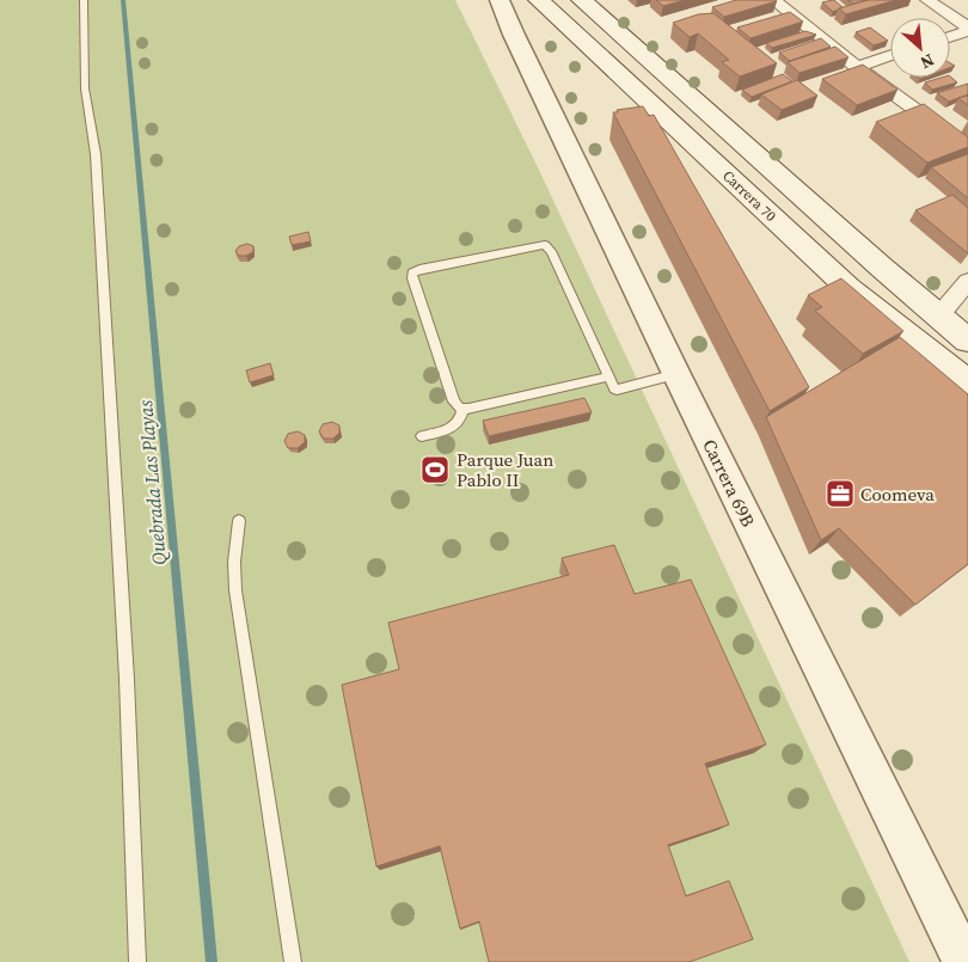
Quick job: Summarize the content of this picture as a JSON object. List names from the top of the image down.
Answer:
{
  "streets": {
    "main road": ["Carrera 70"],
    "street": ["Carrera 69B"]
  },
  "water": ["Quebrada Las Playas"],
  "places": {
    "sports": ["Parque Juan Pablo II"],
    "office": ["Coomeva"]
  },
  "north": "bottom right"
}
